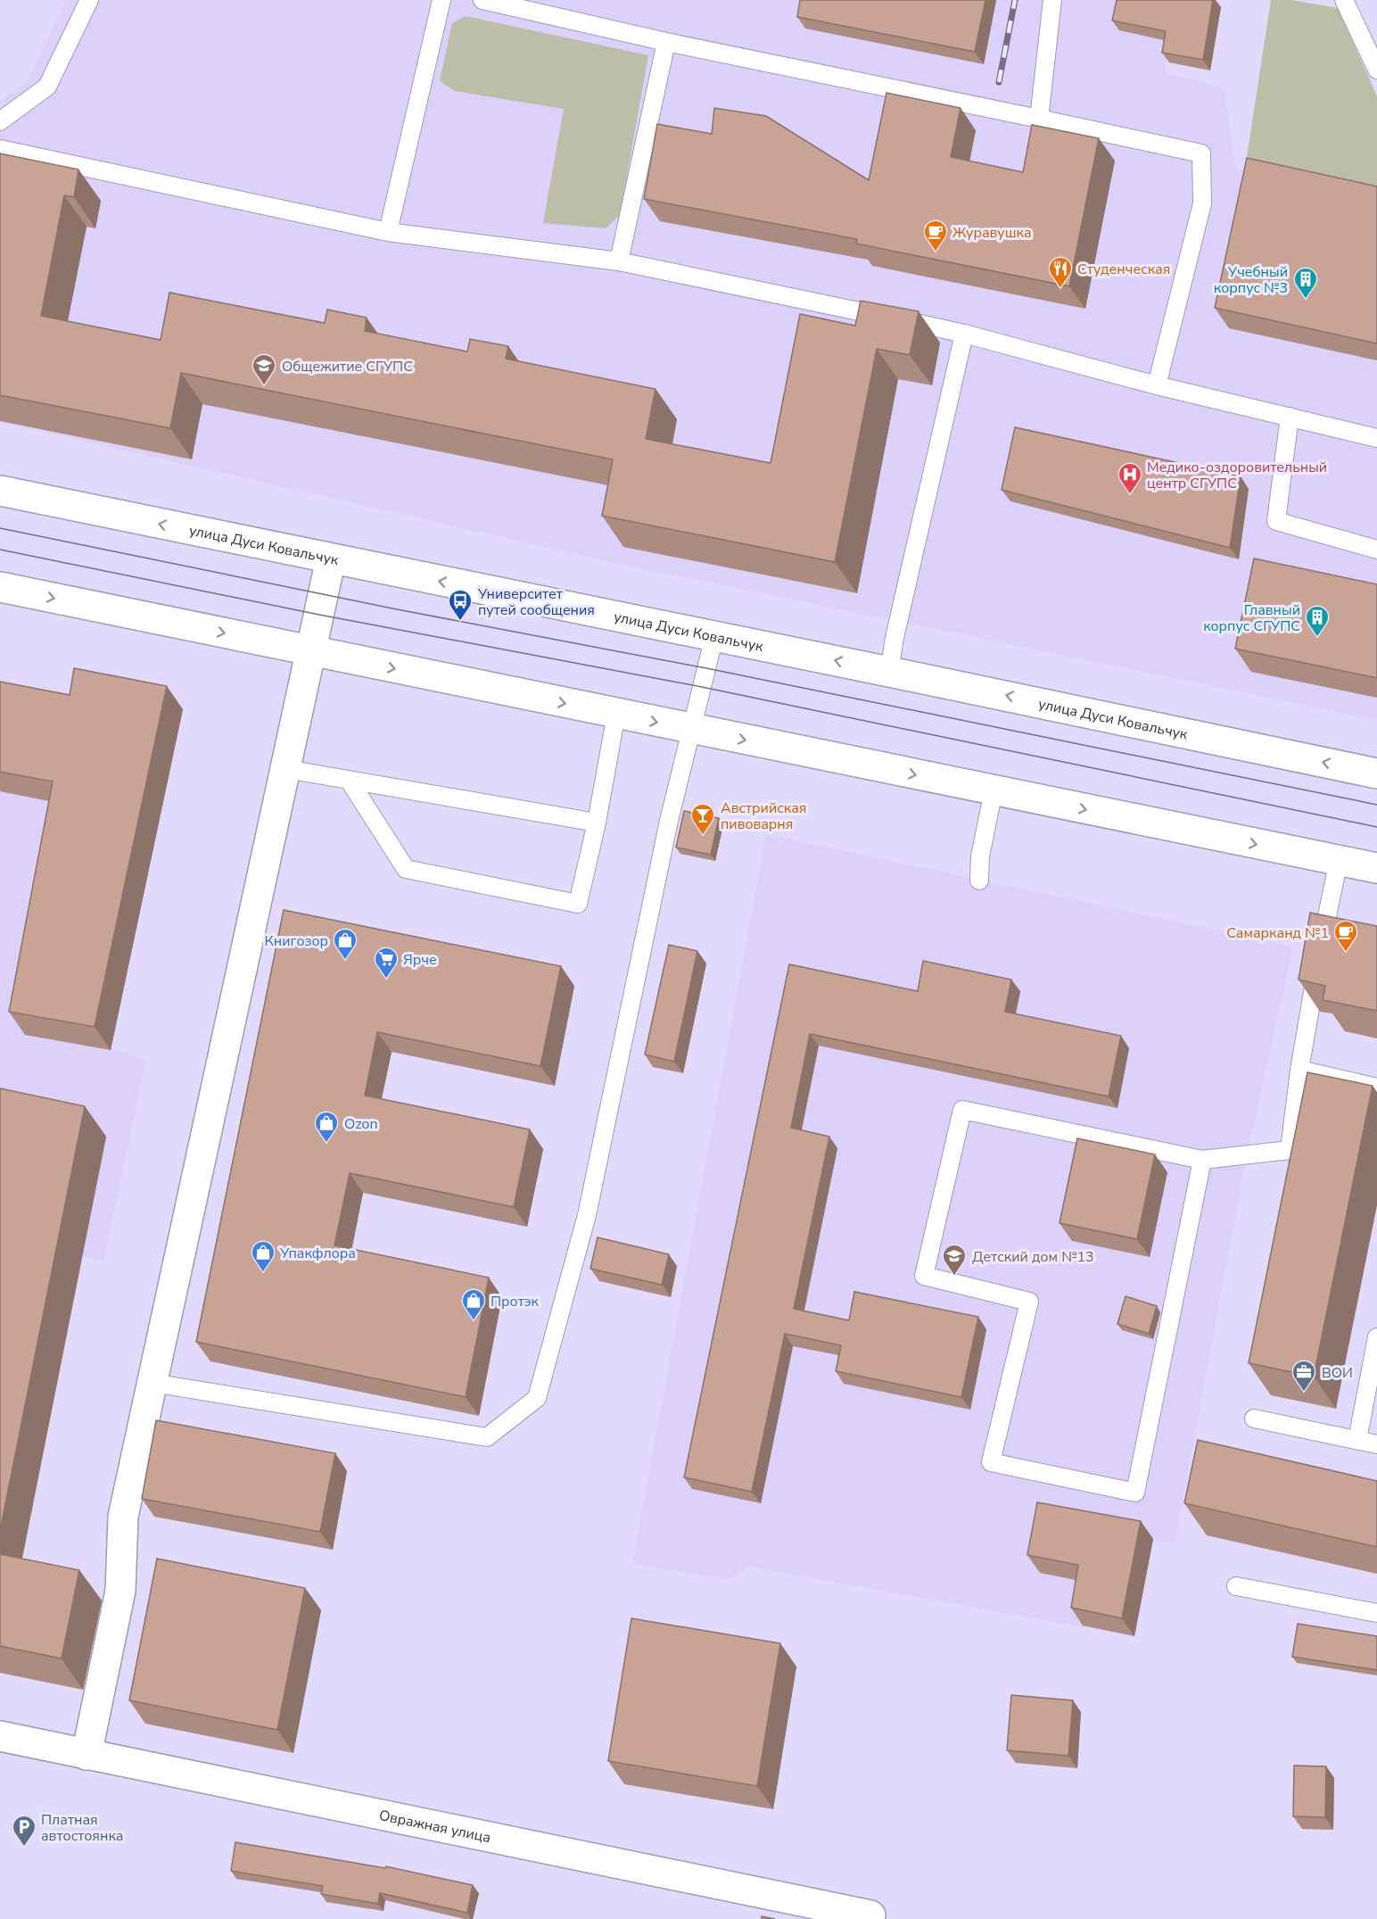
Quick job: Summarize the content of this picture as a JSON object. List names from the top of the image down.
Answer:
{
  "streets": {
    "main road": ["улица Дуси Ковальчук", "Овражная улица"]
  },
  "places": {
    "cafe": ["Журавушка", "Самарканд №1"],
    "restaurant": ["Студенческая"],
    "building": ["Учебный корпус №3", "Главный корпус СГУПС"],
    "school or university": ["Общежитие СГУПС", "Детский дом №13"],
    "hospital": ["Медико-оздоровительный центр СГУПС"],
    "bus stop": ["Университет путей сообщения"],
    "bar": ["Австрийская пивоварня"],
    "shop": [
      "Книгозор",
      "Ozon",
      "Упакфлора",
      "Протэк"
    ],
    "supermarket": ["Ярче"],
    "office": ["ВОИ"],
    "parking": ["Платная автостоянка"]
  }
}
